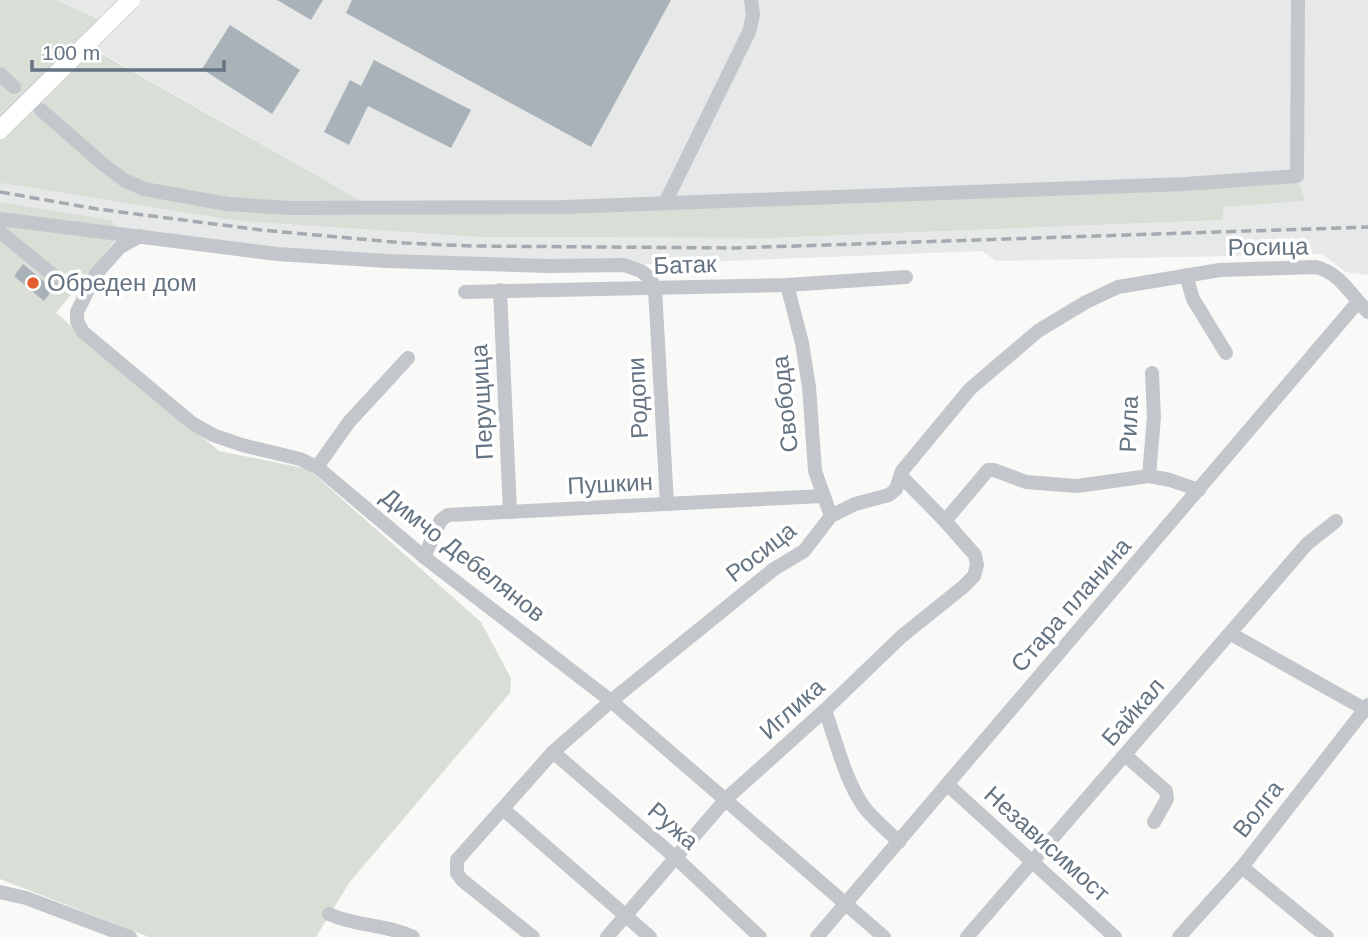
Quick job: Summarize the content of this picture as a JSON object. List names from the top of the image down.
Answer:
{
  "streets": {
    "street": [
      "Росица",
      "Батак",
      "Родопи",
      "Перущица",
      "Свобода",
      "Рила",
      "Пушкин",
      "Димчо Дебелянов",
      "Стара планина",
      "Иглика",
      "Байкал",
      "Волга",
      "Ружа",
      "Независимост"
    ]
  },
  "crossings": [
    ["Росица", "Свобода"],
    ["Росица", "Димчо Дебелянов"],
    ["Росица", "Стара планина"],
    ["Росица", "Ружа"],
    ["Батак", "Родопи"],
    ["Батак", "Перущица"],
    ["Батак", "Свобода"],
    ["Родопи", "Пушкин"],
    ["Перущица", "Пушкин"],
    ["Свобода", "Пушкин"],
    ["Пушкин", "Димчо Дебелянов"],
    ["Димчо Дебелянов", "Стара планина"],
    ["Димчо Дебелянов", "Иглика"],
    ["Стара планина", "Независимост"],
    ["Иглика", "Ружа"],
    ["Байкал", "Независимост"]
  ],
  "places": ["Обреден дом"],
  "scale_bar": "100 m"
}
